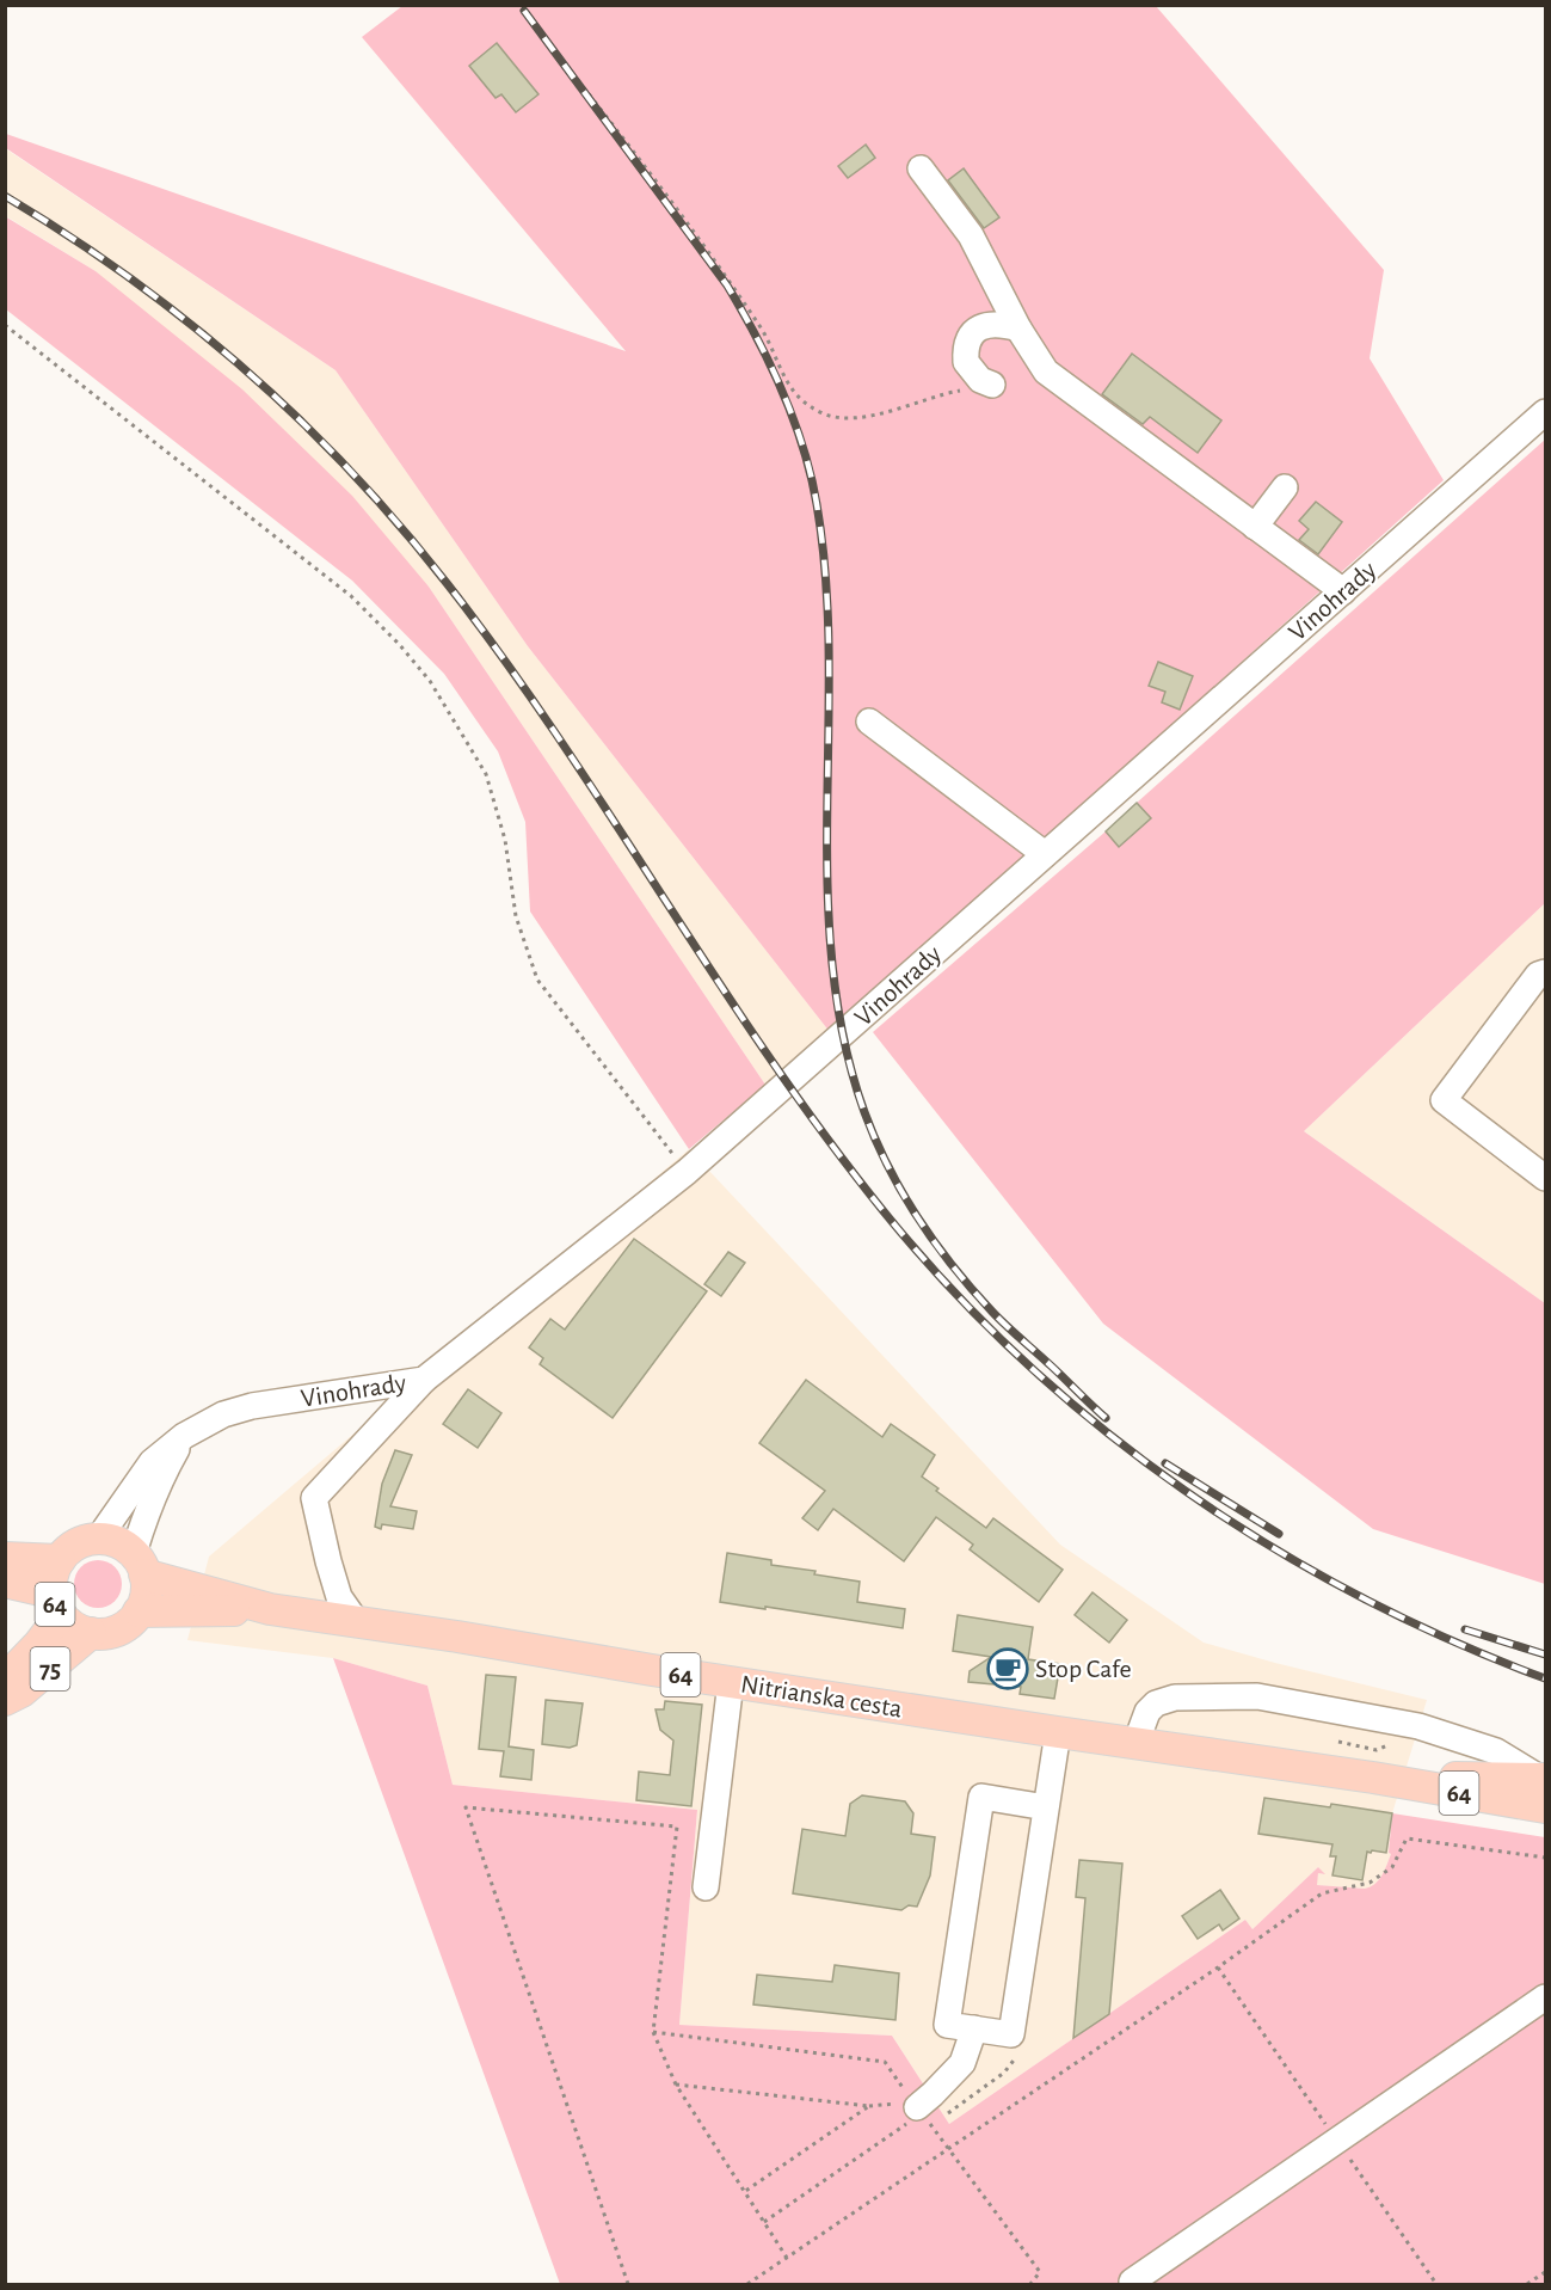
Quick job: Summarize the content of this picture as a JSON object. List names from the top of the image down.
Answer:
{
  "streets": {
    "main road": ["64", "75", "Nitrianska cesta"],
    "street": ["Vinohrady"]
  },
  "crossings": [
    ["Vinohrady", "64"],
    ["Vinohrady", "75"],
    ["Vinohrady", "Nitrianska cesta"],
    ["64", "75"],
    ["64", "Nitrianska cesta"],
    ["75", "Nitrianska cesta"]
  ],
  "places": {
    "cafe": ["Stop Cafe"]
  }
}
